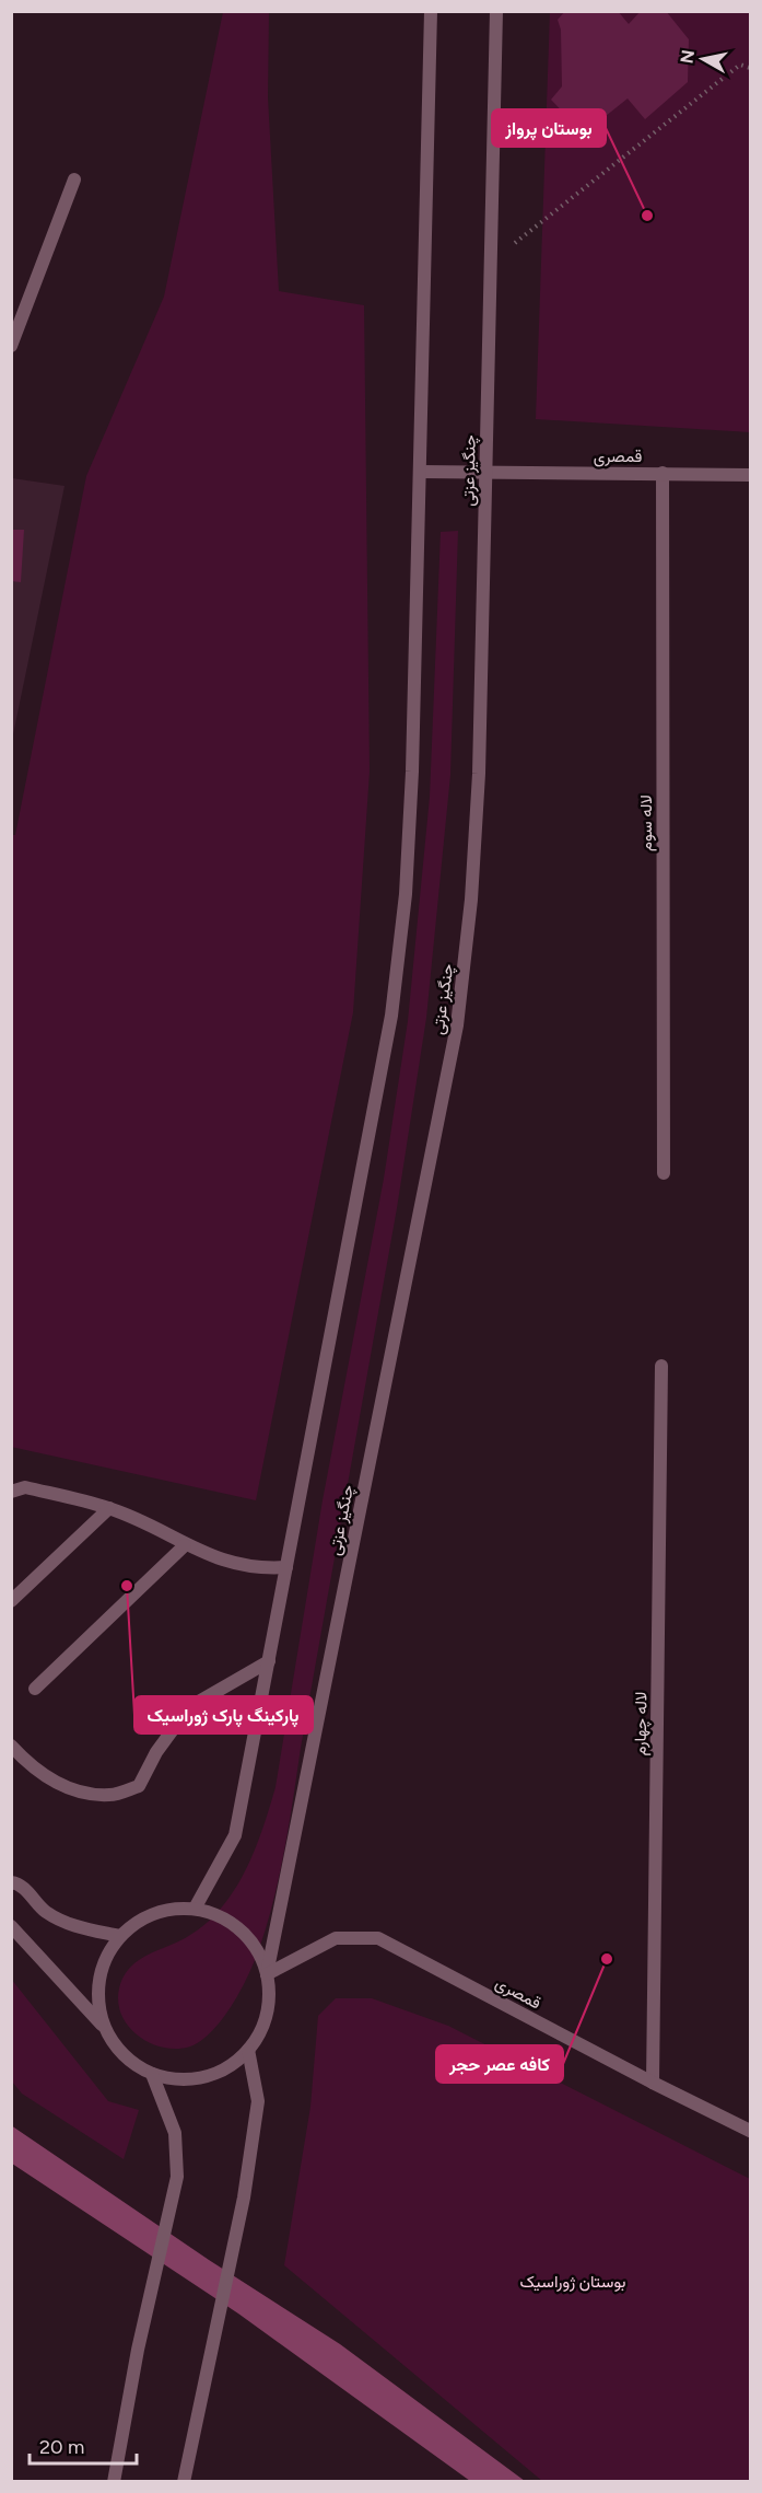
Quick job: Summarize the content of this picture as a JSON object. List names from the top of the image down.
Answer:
{
  "streets": {
    "street": [
      "قمصری",
      "چنگیز عزتی",
      "لاله سوم",
      "لاله چهارم"
    ]
  },
  "crossings": [
    ["قمصری", "چنگیز عزتی"],
    ["قمصری", "لاله سوم"],
    ["قمصری", "لاله چهارم"]
  ],
  "parks": ["بوستان ژوراسیک"],
  "places": ["بوستان پرواز", "پارکینگ پارک ژوراسیک", "کافه عصر حجر"],
  "scale_bar": "20 m",
  "north": "left"
}
